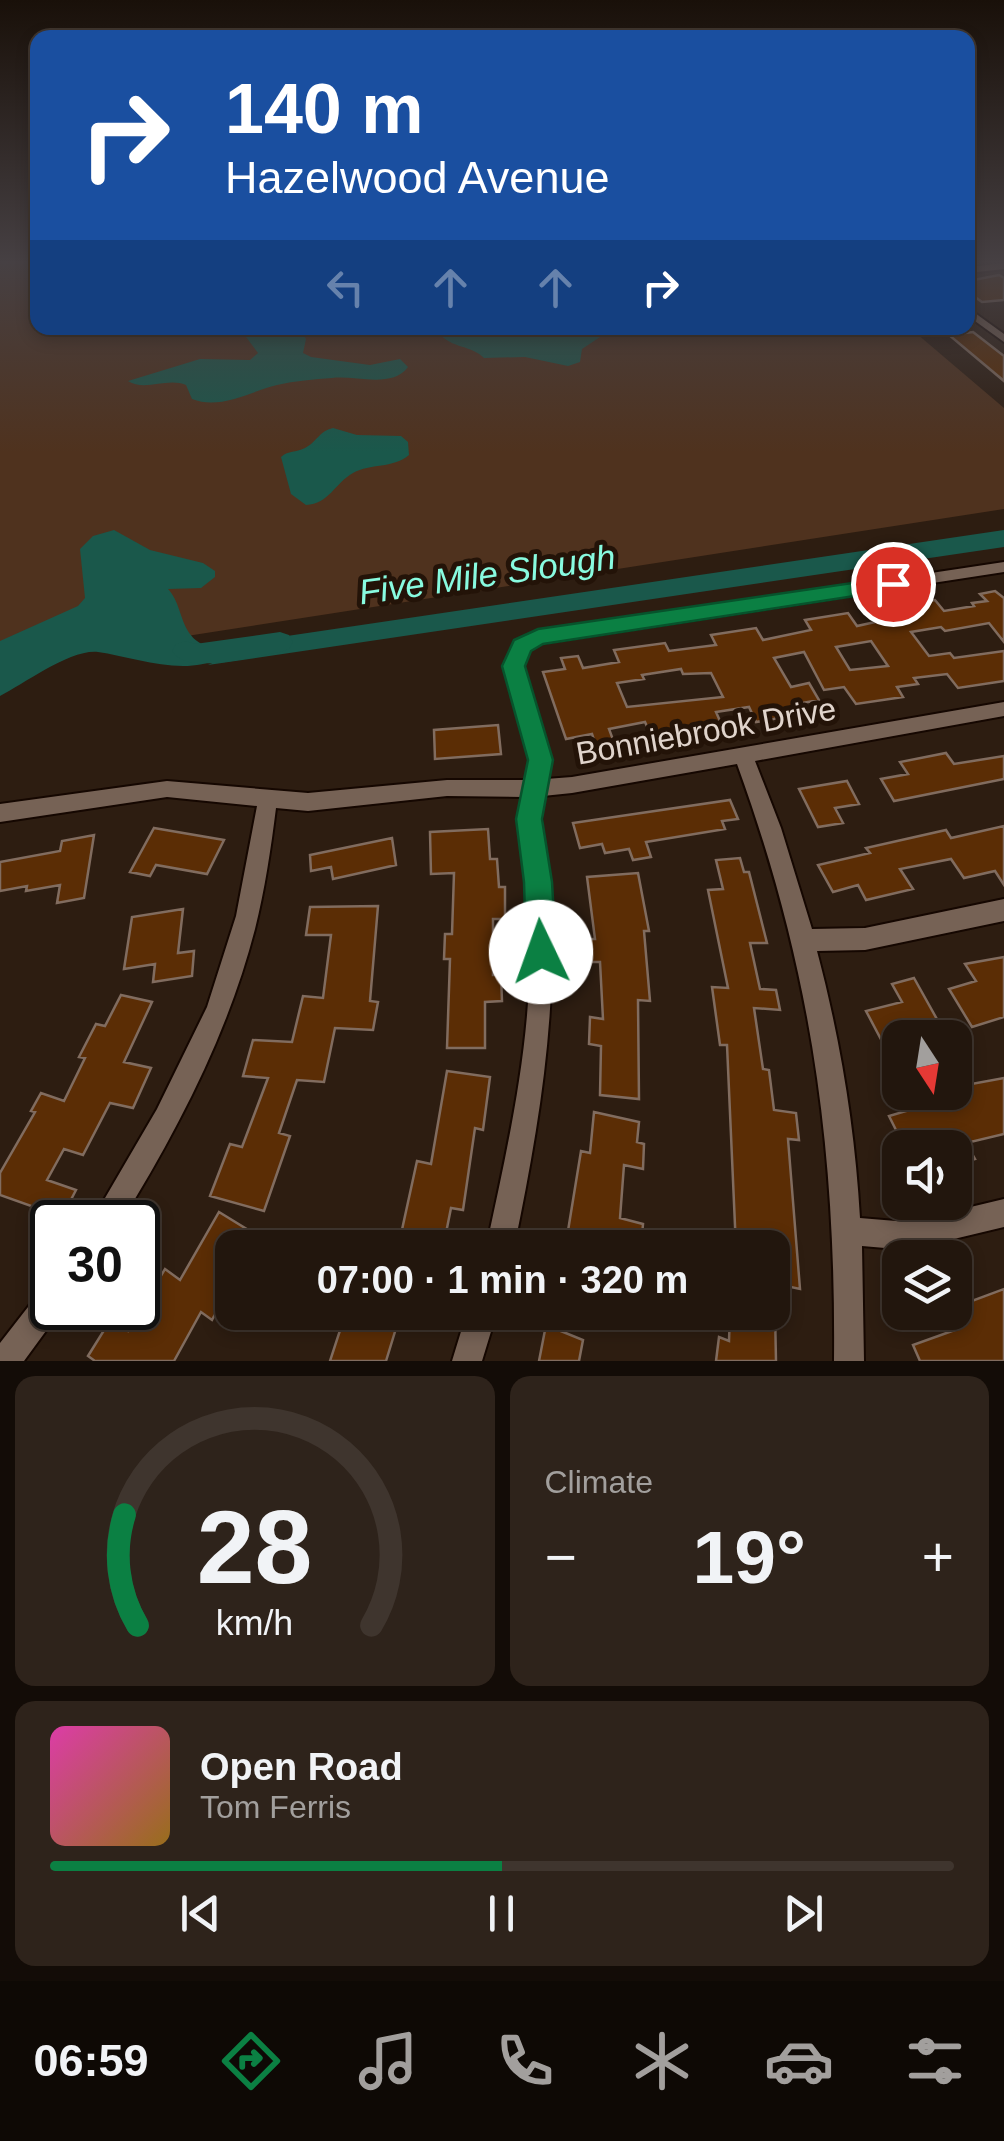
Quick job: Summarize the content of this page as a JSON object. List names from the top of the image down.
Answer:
{
  "streets": {
    "street": ["Bonniebrook Drive"]
  },
  "water": ["Five Mile Slough"],
  "north": "bottom",
  "page": {
    "turn": ["140 m", "Hazelwood Avenue"],
    "limit": "30",
    "trip": "07:00 · 1 min · 320 m",
    "tile": "Climate",
    "heat": ["−", "19°", "+"],
    "song": ["Open Road", "Tom Ferris"],
    "tabs": "06:59",
    "gauge": ["28", "km/h"]
  }
}
